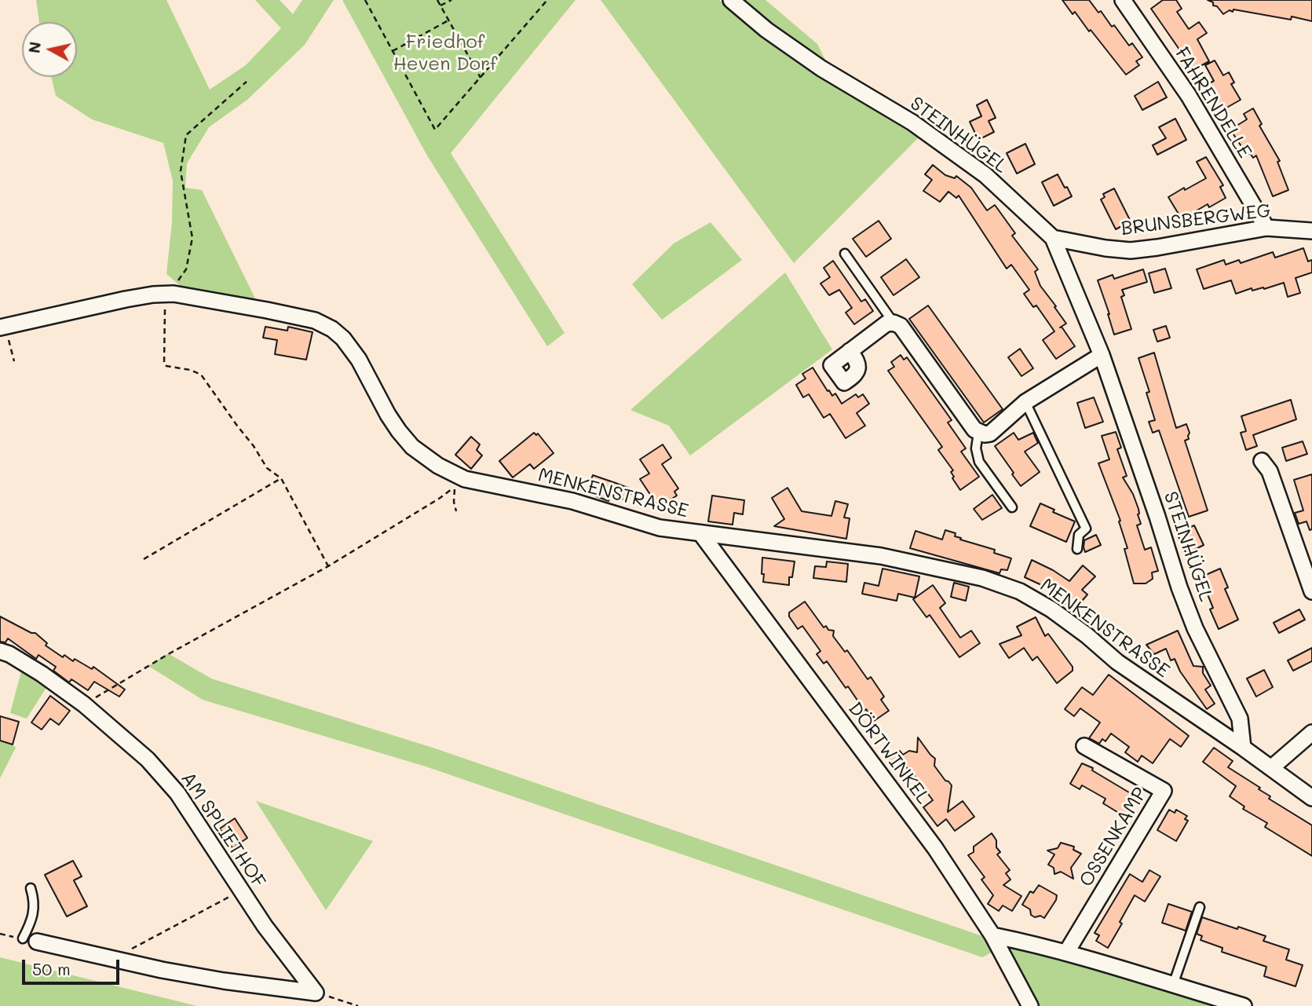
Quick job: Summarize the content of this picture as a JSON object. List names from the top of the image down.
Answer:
{
  "streets": {
    "street": [
      "FAHRENDELLE",
      "STEINHÜGEL",
      "BRUNSBERGWEG",
      "MENKENSTRASSE",
      "DÖRTWINKEL",
      "AM SPLIETHOF",
      "OSSENKAMP"
    ]
  },
  "crossings": [
    ["FAHRENDELLE", "BRUNSBERGWEG"],
    ["STEINHÜGEL", "BRUNSBERGWEG"],
    ["STEINHÜGEL", "MENKENSTRASSE"],
    ["MENKENSTRASSE", "DÖRTWINKEL"]
  ],
  "parks": ["Friedhof Heven Dorf"],
  "scale_bar": "50 m",
  "north": "left"
}
